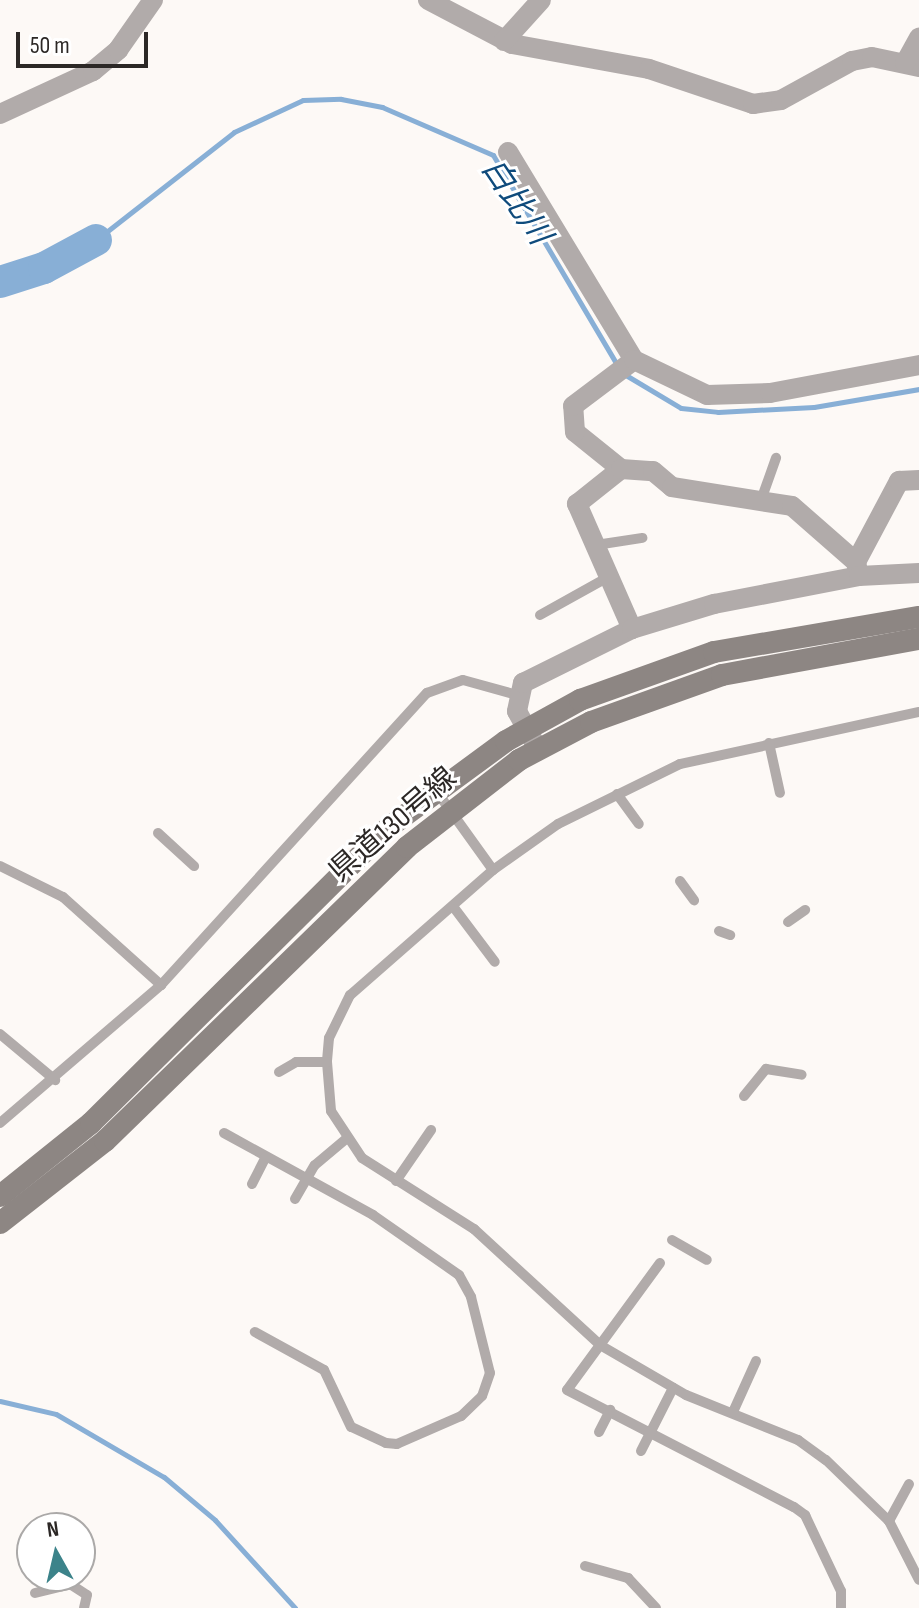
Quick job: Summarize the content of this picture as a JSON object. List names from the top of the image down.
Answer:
{
  "streets": {
    "main road": ["県道130号線"]
  },
  "water": ["白比川"],
  "scale_bar": "50 m",
  "north": "top"
}
